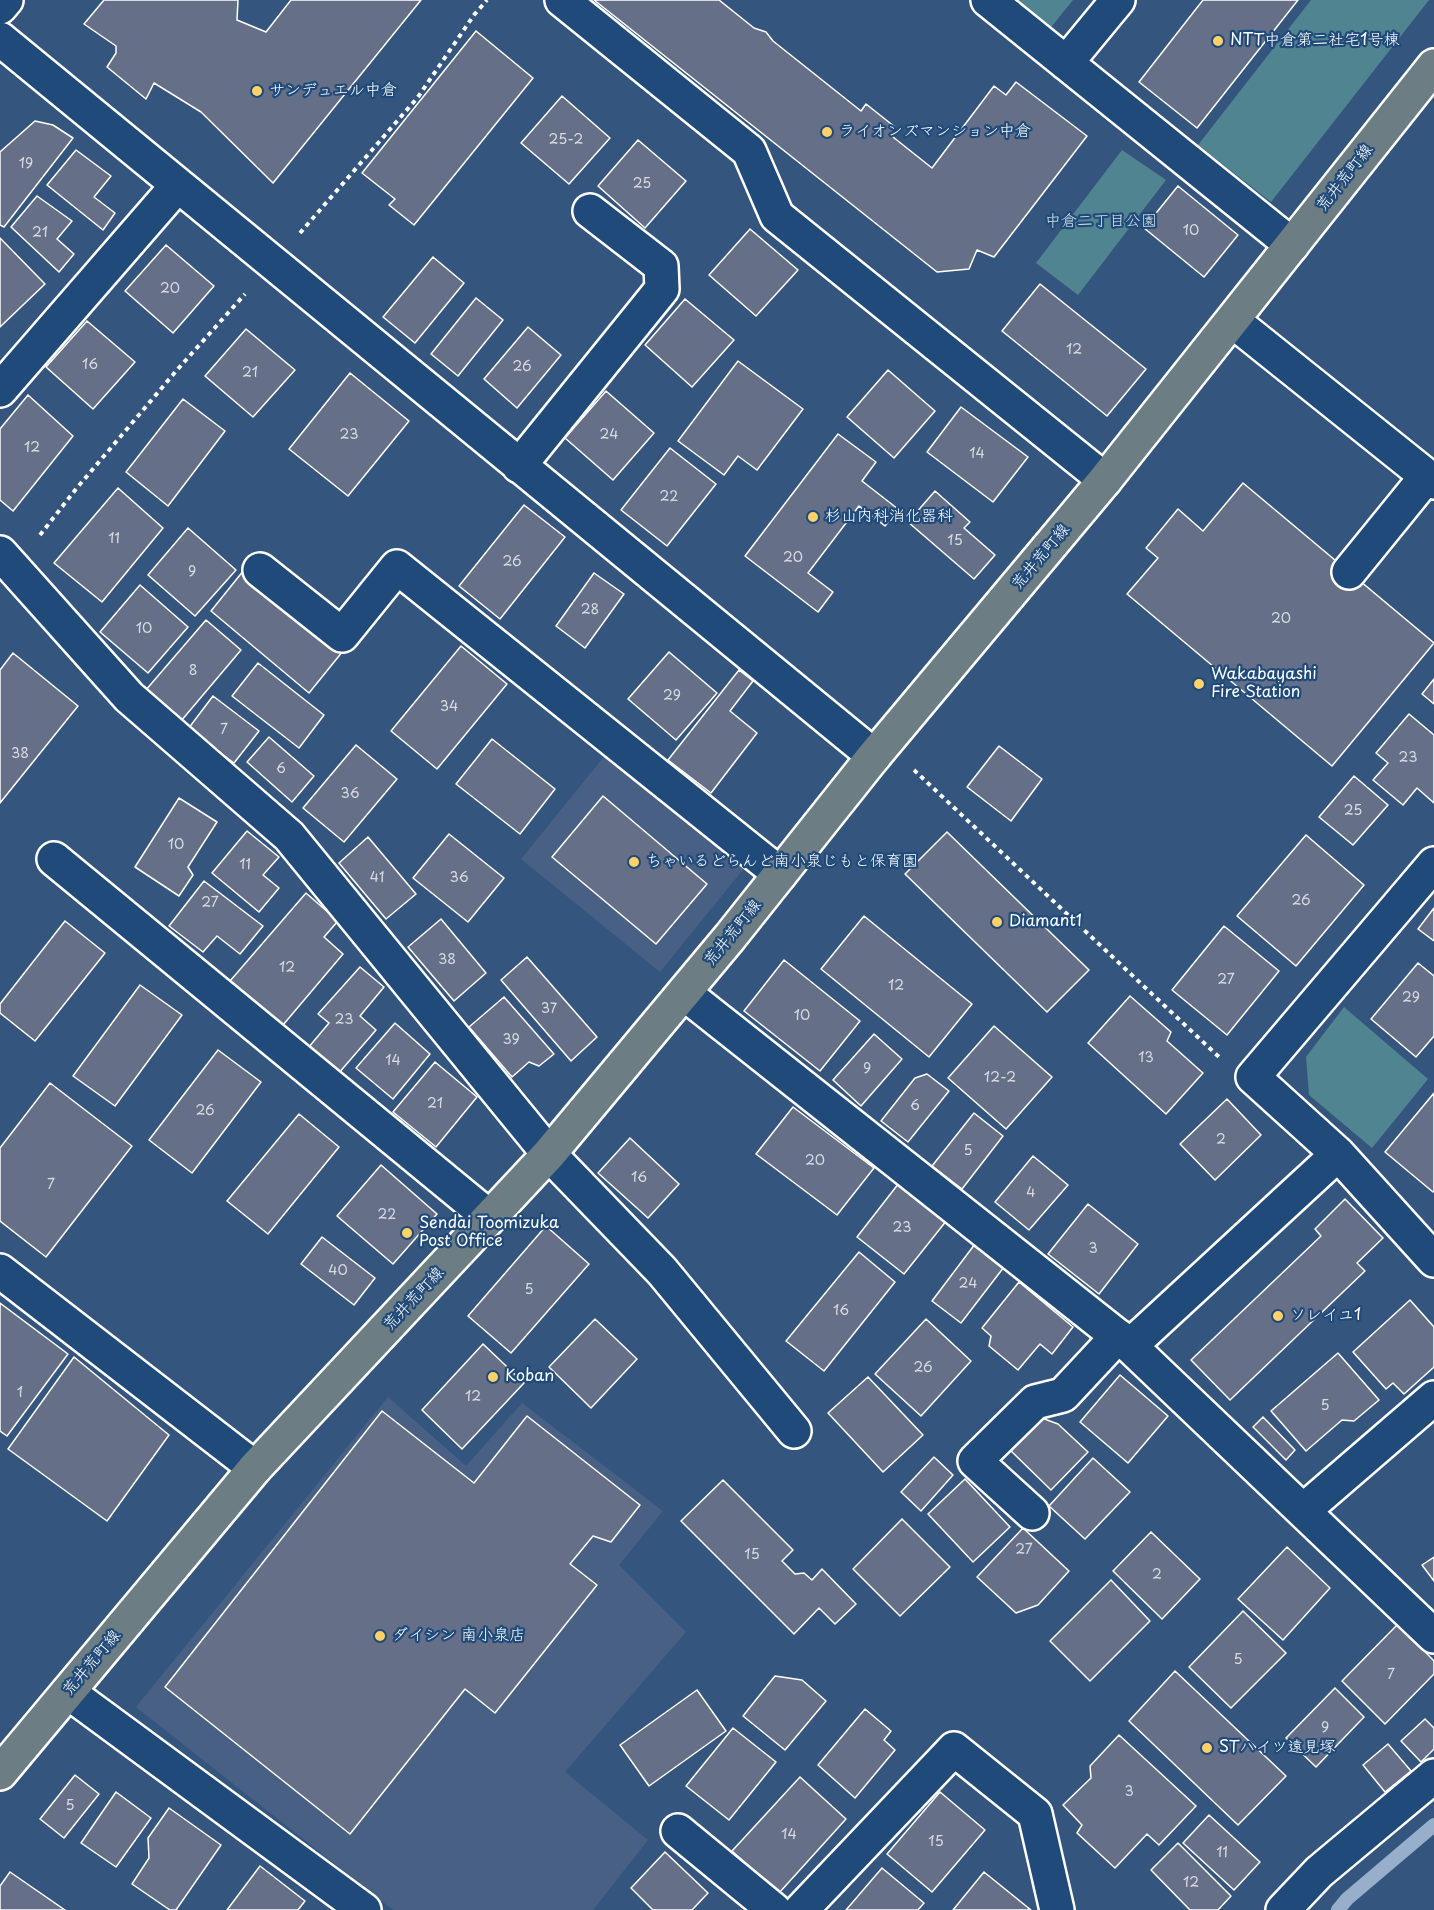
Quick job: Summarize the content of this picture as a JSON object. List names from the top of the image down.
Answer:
{
  "streets": {
    "main road": ["荒井荒町線"]
  },
  "parks": ["中倉二丁目公園"],
  "places": [
    "NTT中倉第二社宅1号棟",
    "サンデュエル中倉",
    "ライオンズマンション中倉",
    "杉山内科消化器科",
    "Wakabayashi Fire Station",
    "ちゃいるどらんど南小泉じもと保育園",
    "Diamant1",
    "Sendai Toomizuka Post Office",
    "ソレイユ1",
    "Koban",
    "ダイシン 南小泉店",
    "STハイツ遠見塚"
  ],
  "house_numbers": [
    "25-2",
    "19",
    "25",
    "10",
    "21",
    "20",
    "12",
    "16",
    "26",
    "21",
    "23",
    "24",
    "12",
    "14",
    "22",
    "11",
    "15",
    "20",
    "26",
    "9",
    "28",
    "20",
    "10",
    "8",
    "29",
    "34",
    "7",
    "38",
    "23",
    "6",
    "36",
    "25",
    "10",
    "11",
    "41",
    "36",
    "26",
    "27",
    "38",
    "12",
    "27",
    "12",
    "29",
    "37",
    "10",
    "23",
    "39",
    "13",
    "14",
    "9",
    "12-2",
    "21",
    "6",
    "26",
    "2",
    "5",
    "20",
    "16",
    "7",
    "4",
    "22",
    "23",
    "3",
    "40",
    "24",
    "5",
    "16",
    "26",
    "1",
    "12",
    "5",
    "27",
    "15",
    "2",
    "5",
    "7",
    "9",
    "3",
    "5",
    "14",
    "15",
    "11",
    "12"
  ]
}
